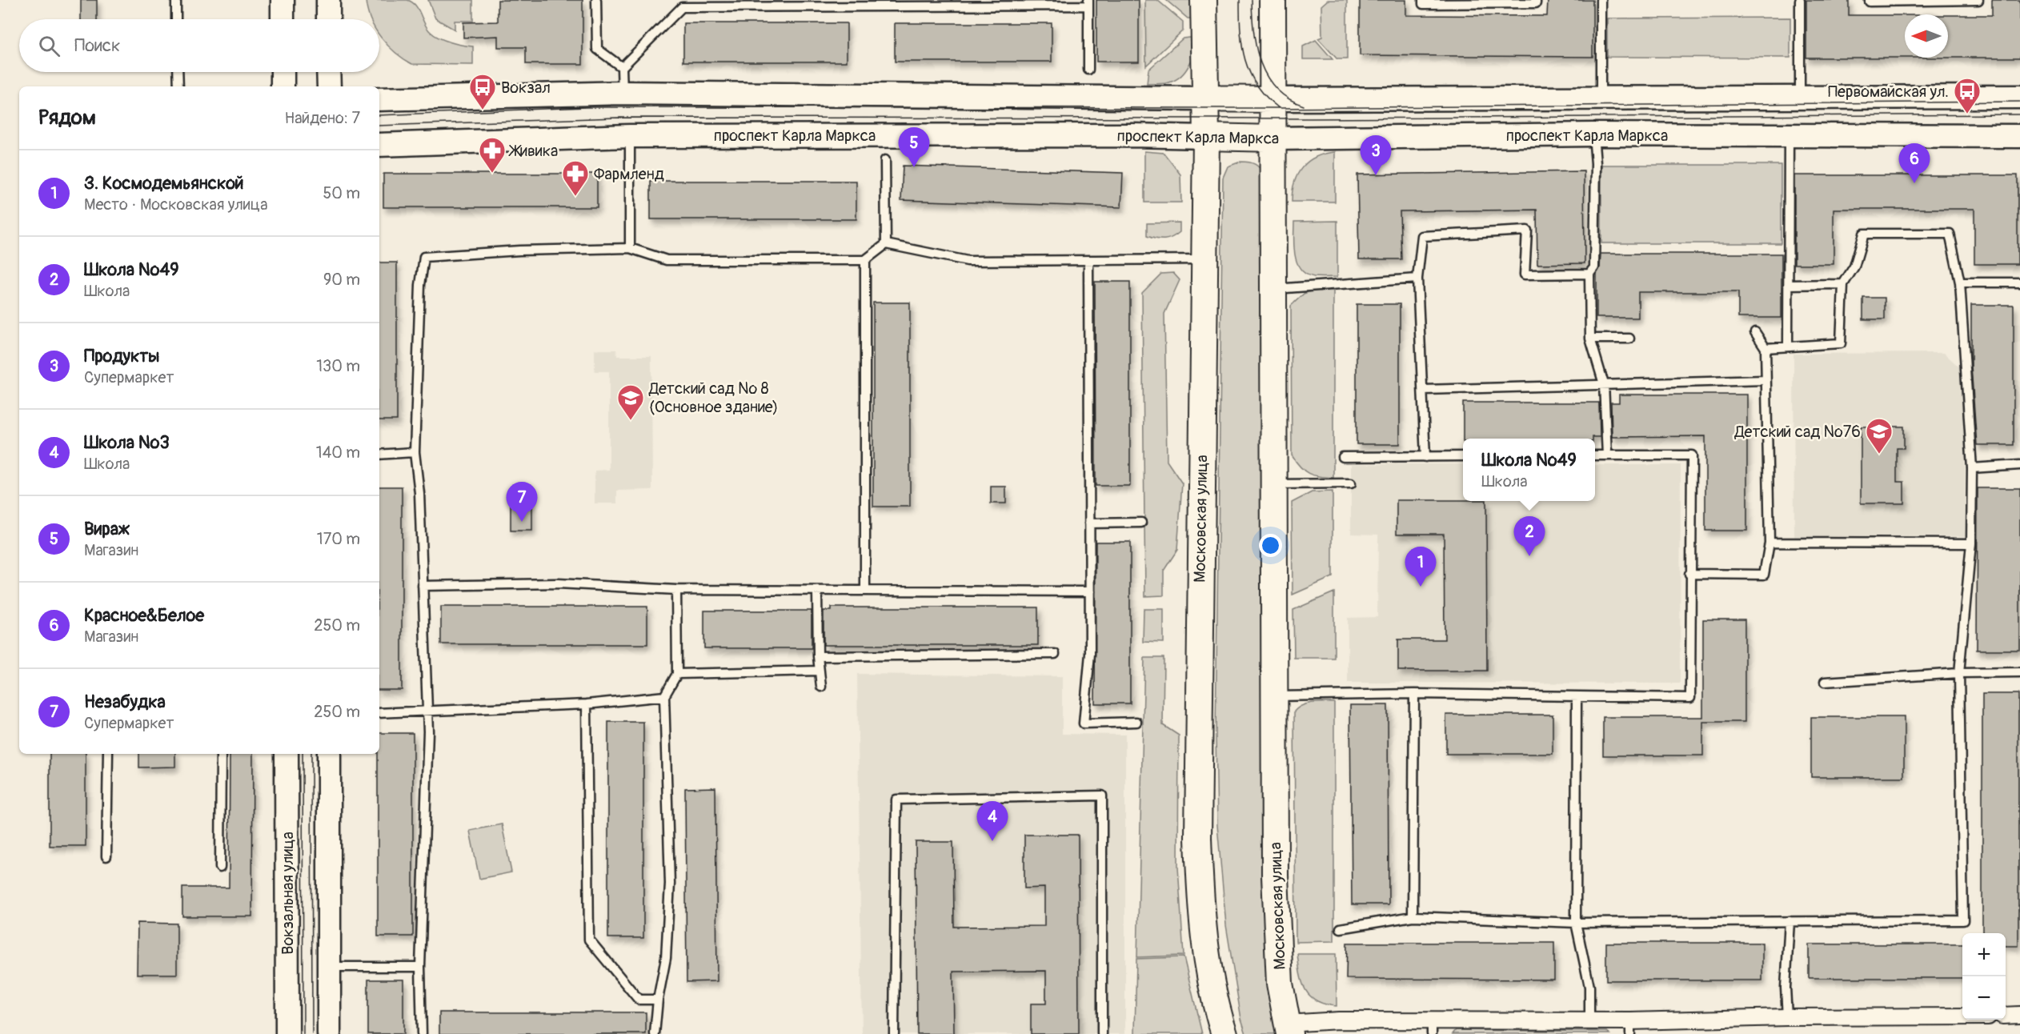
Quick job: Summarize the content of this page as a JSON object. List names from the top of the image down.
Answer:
{
  "streets": {
    "main road": ["проспект Карла Маркса", "Московская улица", "Вокзальная улица"]
  },
  "crossings": [
    ["проспект Карла Маркса", "Московская улица"]
  ],
  "places": {
    "bus stop": ["Вокзал", "Первомайская ул."],
    "pharmacy": ["Живика", "Фармленд"],
    "school or university": ["Детский сад № 8 (Основное здание)", "Детский сад №76"]
  },
  "north": "left",
  "page": {
    "search": "Поиск",
    "heading": ["Рядом", "Найдено: 7"],
    "pins": [
      "5",
      "3",
      "6",
      "7",
      "2",
      "1",
      "4"
    ],
    "list": [
      {
        "mark": "1",
        "name": "З. Космодемьянской",
        "note": "Место · Московская улица",
        "value": "50 m"
      },
      {
        "mark": "2",
        "name": "Школа №49",
        "note": "Школа",
        "value": "90 m"
      },
      {
        "mark": "3",
        "name": "Продукты",
        "note": "Супермаркет",
        "value": "130 m"
      },
      {
        "mark": "4",
        "name": "Школа №3",
        "note": "Школа",
        "value": "140 m"
      },
      {
        "mark": "5",
        "name": "Вираж",
        "note": "Магазин",
        "value": "170 m"
      },
      {
        "mark": "6",
        "name": "Красное&Белое",
        "note": "Магазин",
        "value": "250 m"
      },
      {
        "mark": "7",
        "name": "Незабудка",
        "note": "Супермаркет",
        "value": "250 m"
      }
    ],
    "popup": ["Школа №49", "Школа"],
    "map_buttons": ["+", "−"]
  }
}
